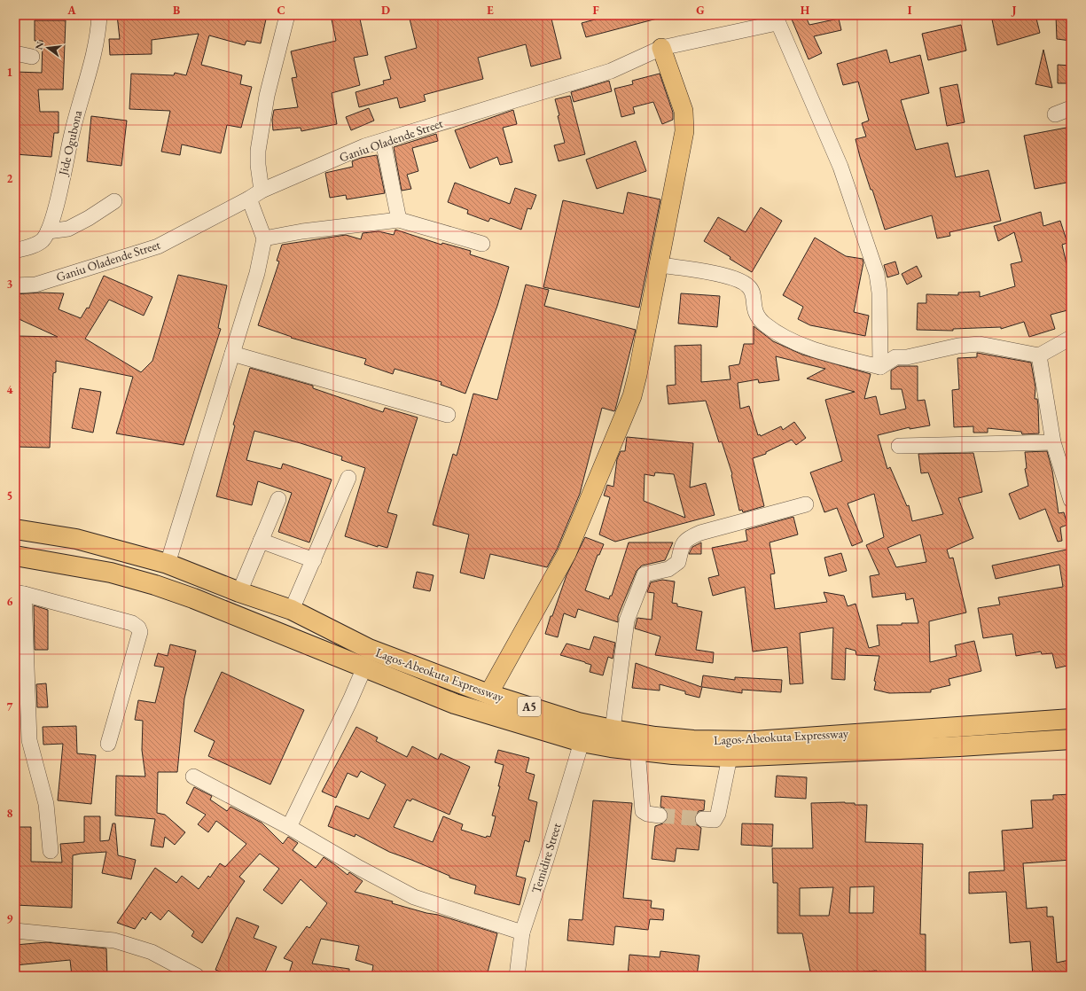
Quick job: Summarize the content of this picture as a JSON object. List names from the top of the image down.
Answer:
{
  "streets": {
    "highway": ["Lagos-Abeokuta Expressway", "A5"],
    "street": ["Ganiu Oladende Street", "Jide Ogubona", "Temidire Street"]
  },
  "crossings": [
    ["Lagos-Abeokuta Expressway", "Temidire Street"]
  ],
  "north": "left",
  "grid": {
    "columns": [
      "A",
      "B",
      "C",
      "D",
      "E",
      "F",
      "G",
      "H",
      "I",
      "J"
    ],
    "rows": [
      "1",
      "2",
      "3",
      "4",
      "5",
      "6",
      "7",
      "8",
      "9"
    ]
  }
}
